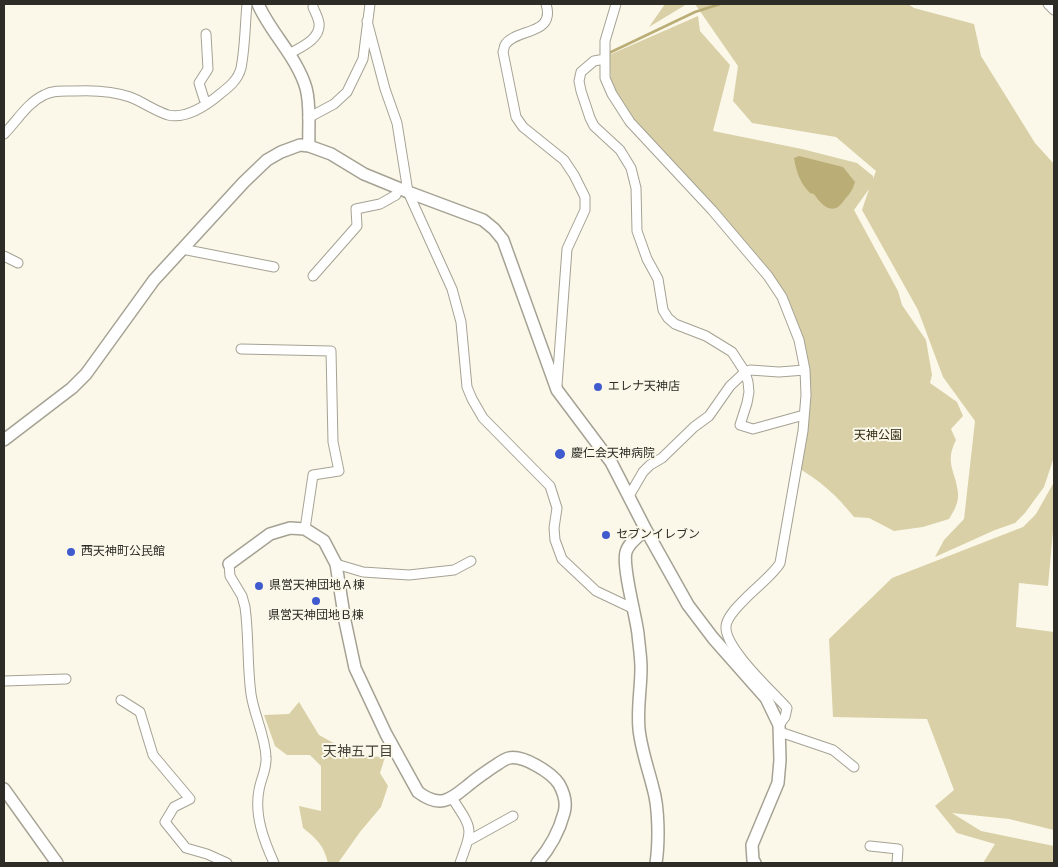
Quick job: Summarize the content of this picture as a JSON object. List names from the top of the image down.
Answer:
{
  "districts": ["天神五丁目"],
  "parks": ["天神公園"],
  "places": [
    "エレナ天神店",
    "慶仁会天神病院",
    "セブンイレブン",
    "西天神町公民館",
    "県営天神団地Ａ棟",
    "県営天神団地Ｂ棟"
  ]
}
